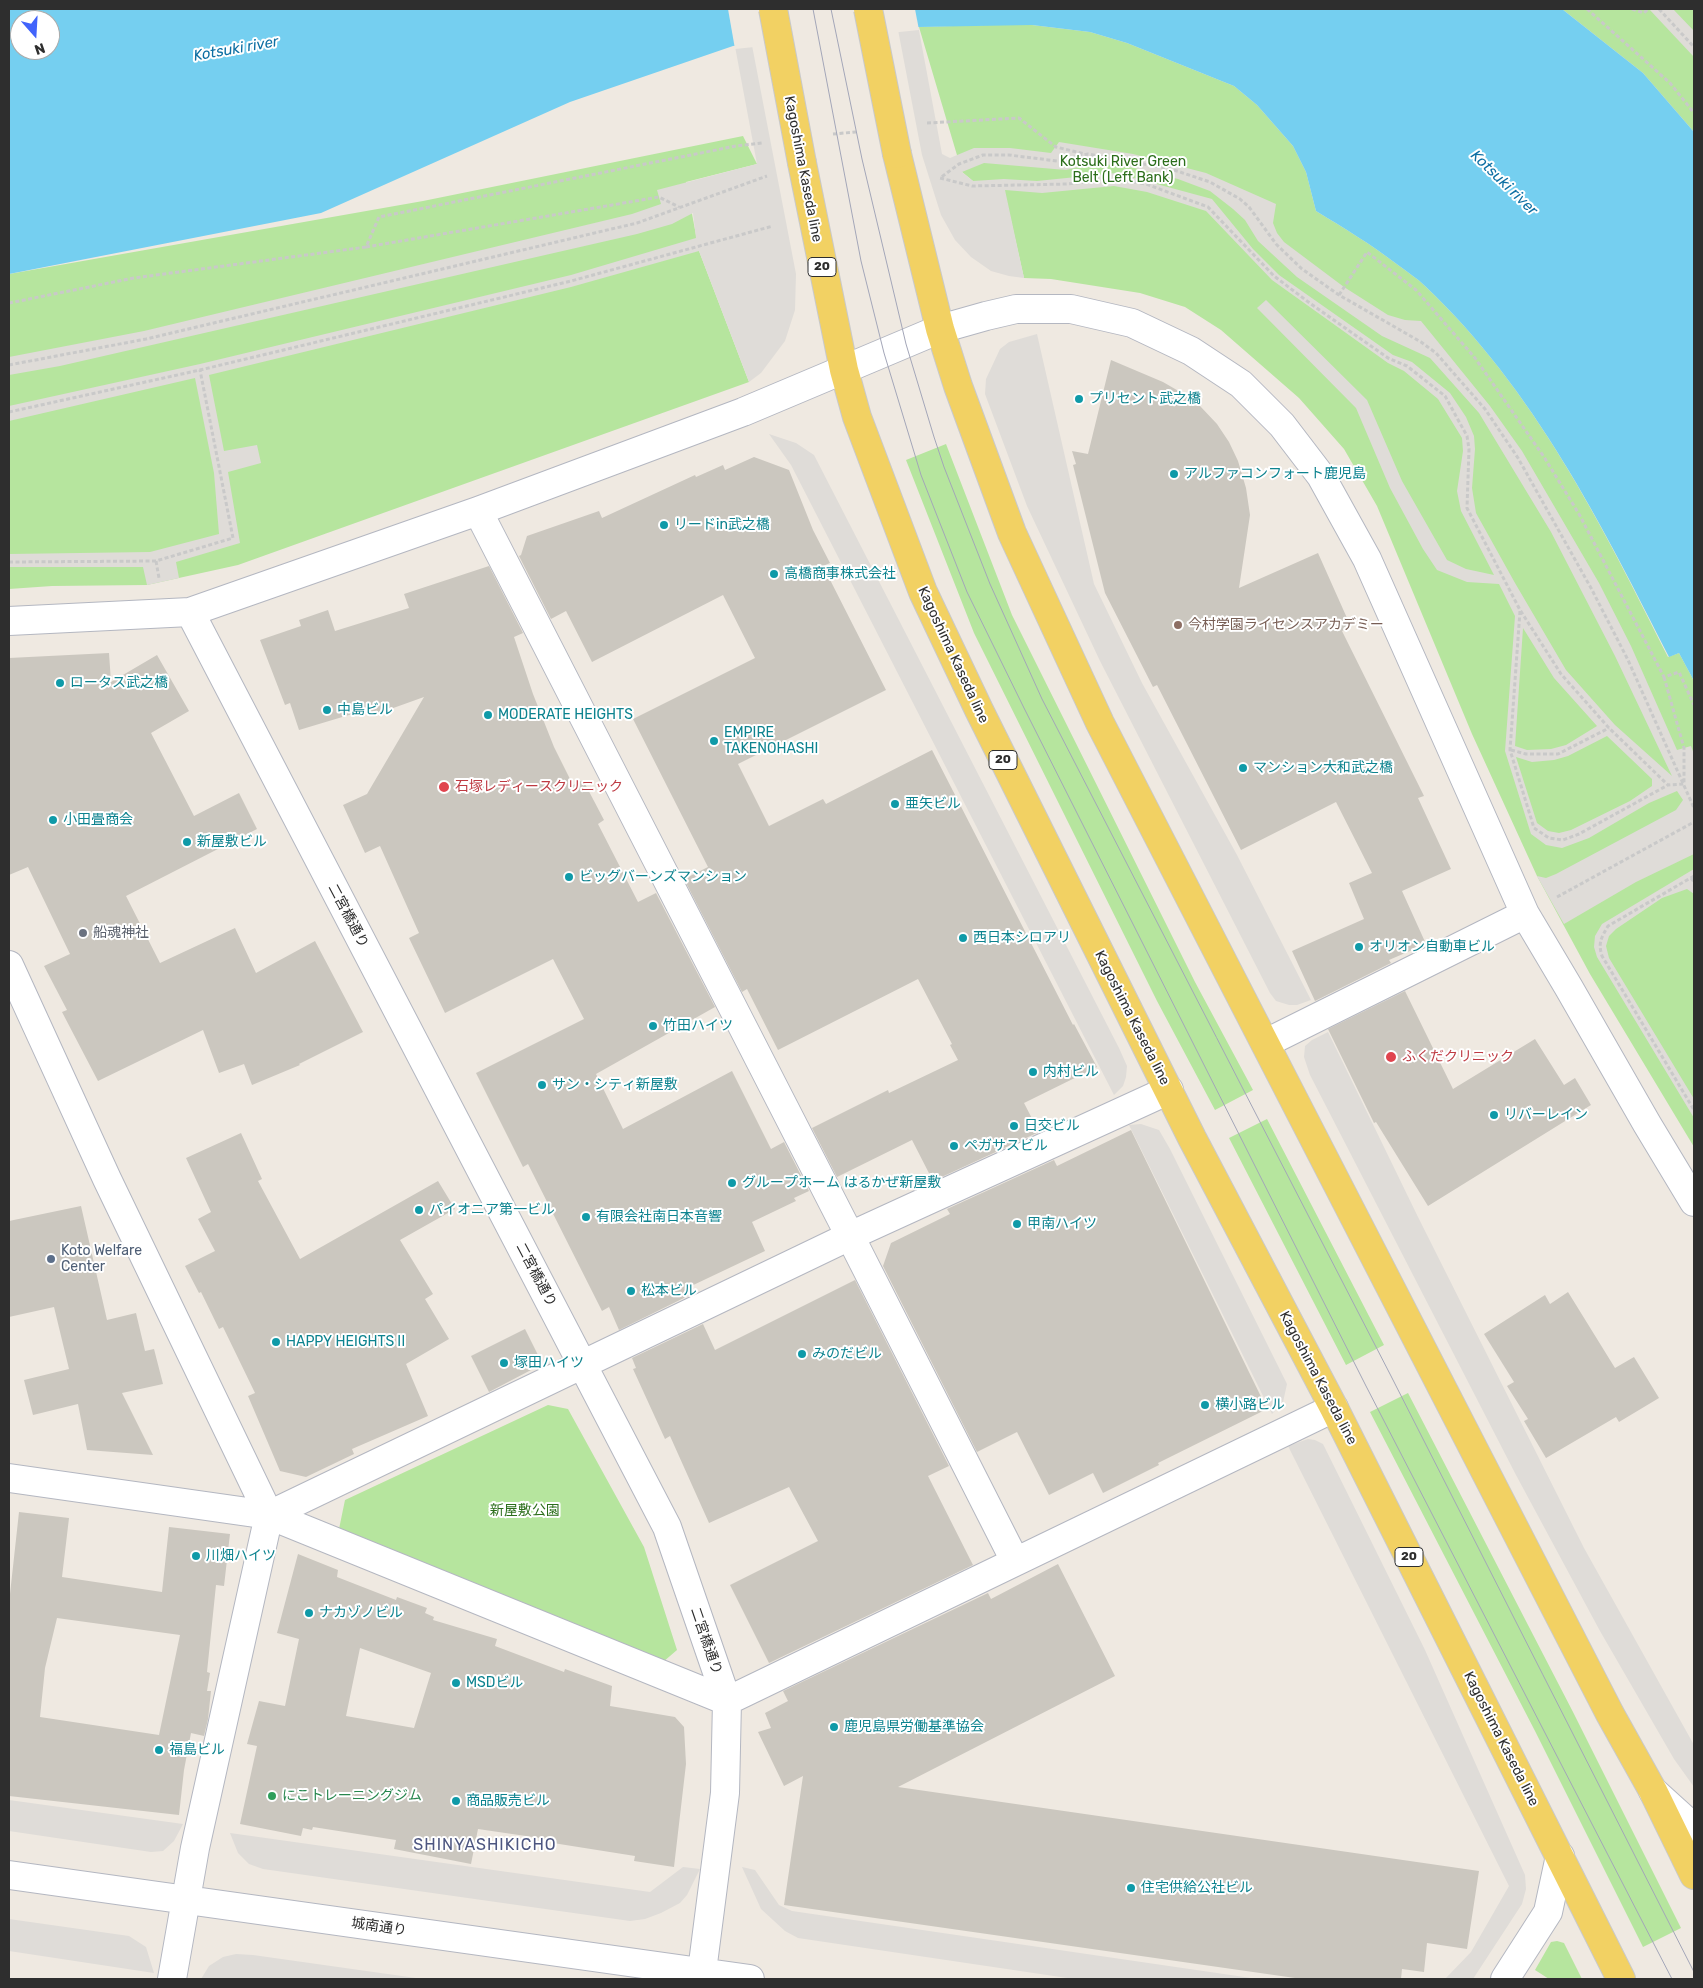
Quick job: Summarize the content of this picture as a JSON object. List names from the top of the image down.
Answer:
{
  "streets": {
    "main road": ["Kagoshima Kaseda line", "20"],
    "street": ["二宮橋通り", "城南通り"]
  },
  "crossings": [
    ["二宮橋通り", "城南通り"]
  ],
  "districts": ["SHINYASHIKICHO"],
  "water": ["Kotsuki river"],
  "parks": ["Kotsuki River Green Belt (Left Bank)", "新屋敷公園"],
  "places": [
    "プリセント武之橋",
    "アルファコンフォート鹿児島",
    "リードin武之橋",
    "高橋商事株式会社",
    "今村学園ライセンスアカデミー",
    "ロータス武之橋",
    "中島ビル",
    "MODERATE HEIGHTS",
    "EMPIRE TAKENOHASHI",
    "マンション大和武之橋",
    "石塚レディースクリニック",
    "亜矢ビル",
    "小田畳商会",
    "新屋敷ビル",
    "ビッグバーンズマンション",
    "船魂神社",
    "西日本シロアリ",
    "オリオン自動車ビル",
    "竹田ハイツ",
    "ふくだクリニック",
    "内村ビル",
    "サン・シティ新屋敷",
    "リバーレイン",
    "日交ビル",
    "ペガサスビル",
    "グループホーム はるかぜ新屋敷",
    "パイオニア第一ビル",
    "有限会社南日本音響",
    "甲南ハイツ",
    "Koto Welfare Center",
    "松本ビル",
    "HAPPY HEIGHTSⅡ",
    "みのだビル",
    "塚田ハイツ",
    "横小路ビル",
    "川畑ハイツ",
    "ナカゾノビル",
    "MSDビル",
    "鹿児島県労働基準協会",
    "福島ビル",
    "にこトレーニングジム",
    "商品販売ビル",
    "住宅供給公社ビル"
  ],
  "north": "bottom"
}
